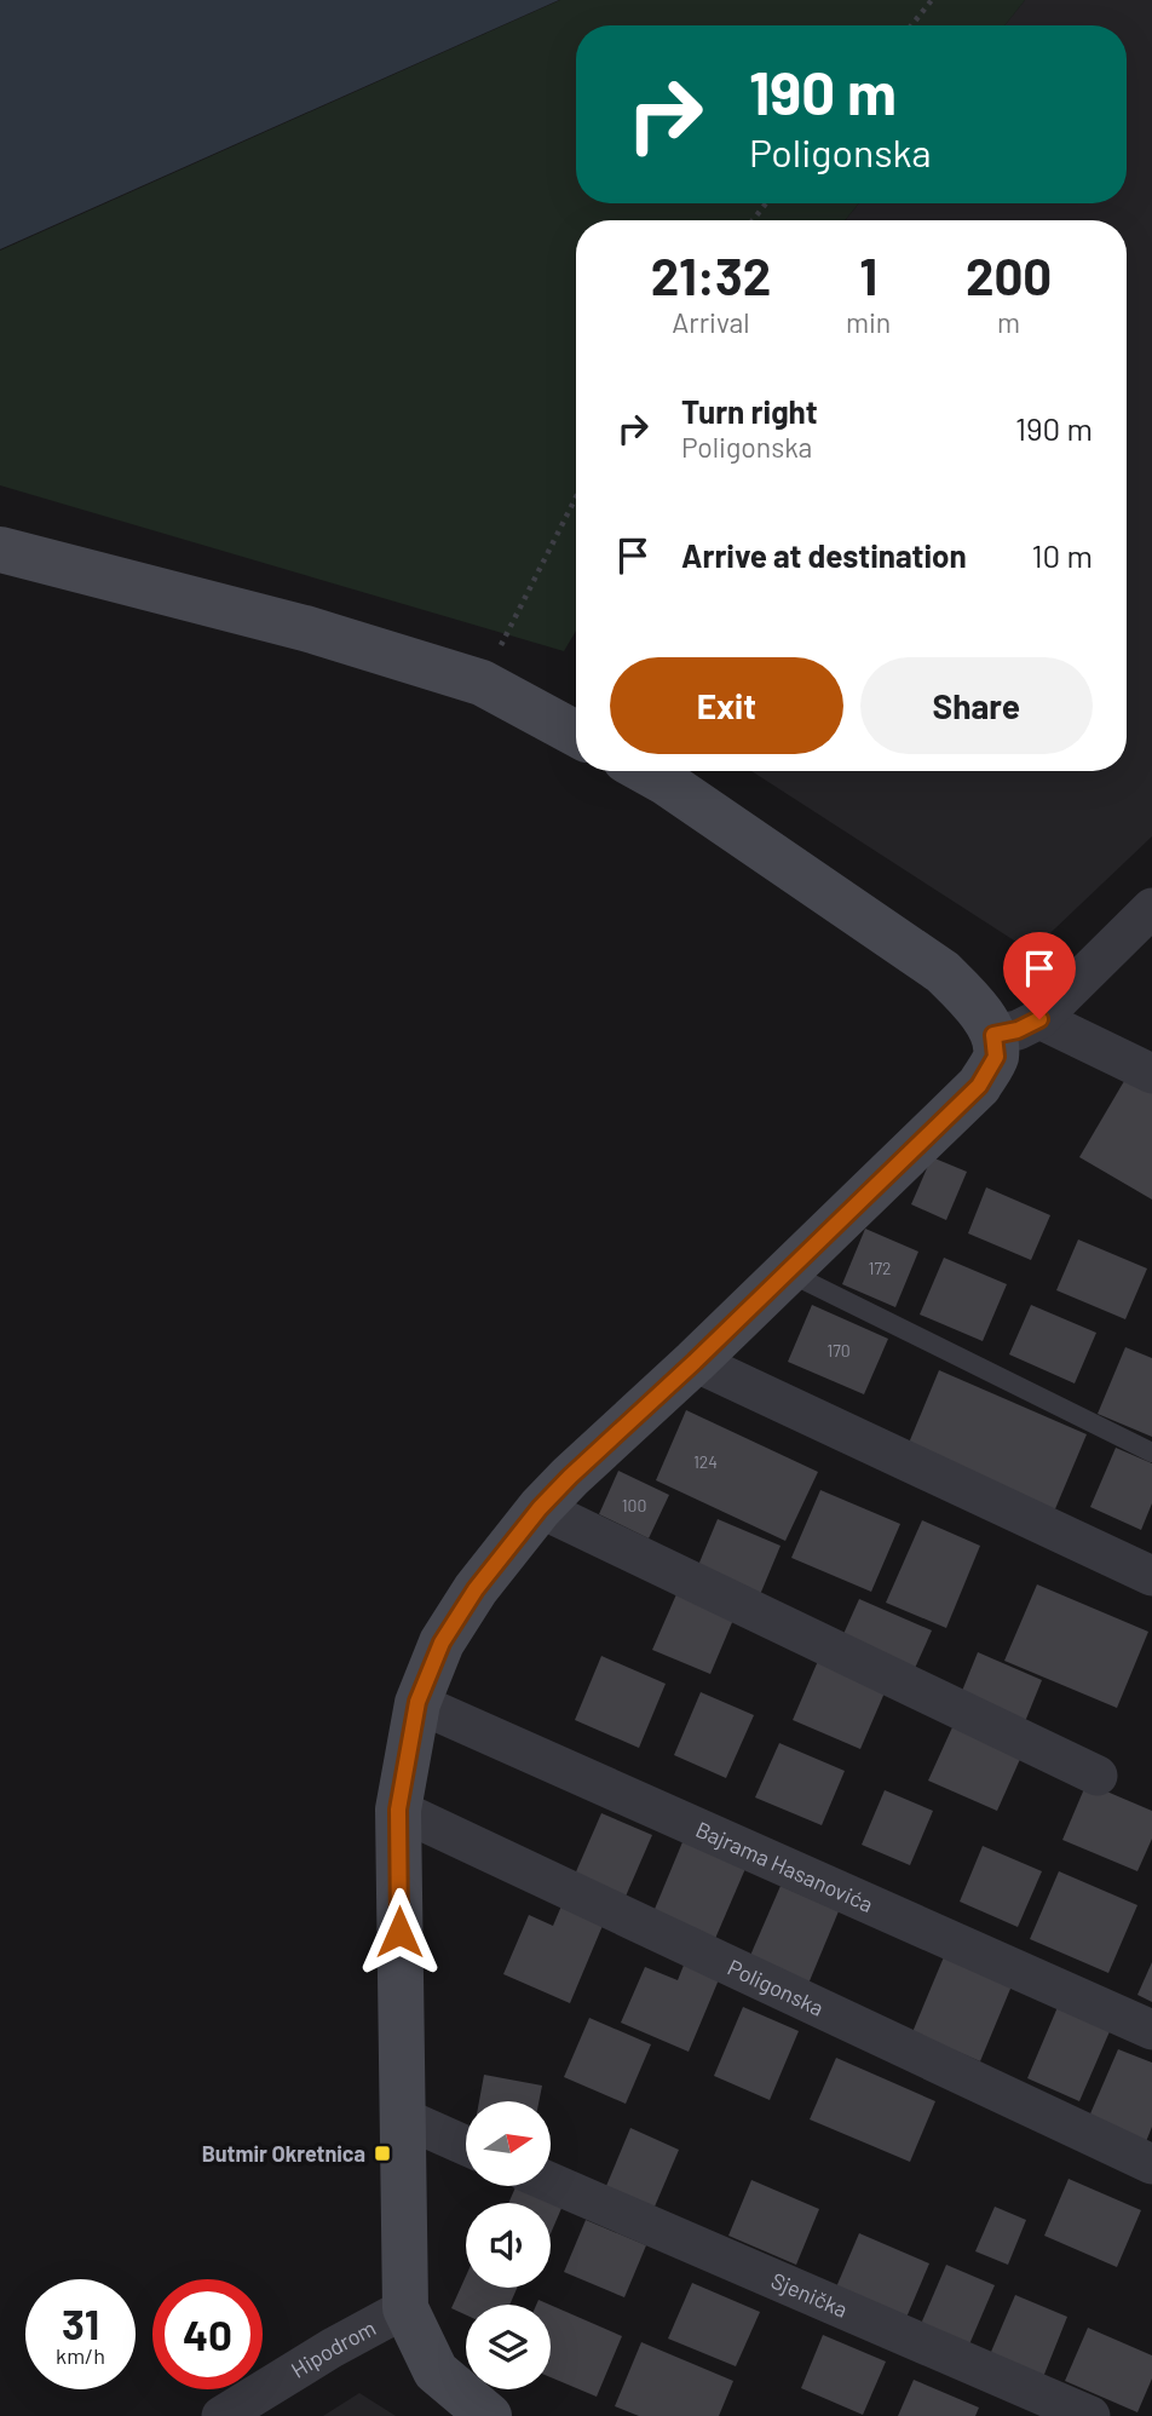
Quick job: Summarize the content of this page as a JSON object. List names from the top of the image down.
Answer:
{
  "streets": {
    "street": [
      "Bajrama Hasanovića",
      "Poligonska",
      "Sjenička",
      "Hipodrom"
    ]
  },
  "places": {
    "transit": ["Butmir Okretnica"]
  },
  "house_numbers": [
    "172",
    "170",
    "124",
    "100"
  ],
  "north": "right",
  "page": {
    "turn": ["190 m", "Poligonska"],
    "eta": [
      "21:32",
      "Arrival",
      "1",
      "min",
      "200",
      "m"
    ],
    "list": [
      {
        "name": "Turn right",
        "note": "Poligonska",
        "value": "190 m"
      },
      {
        "name": "Arrive at destination",
        "value": "10 m"
      }
    ],
    "buttons": ["Exit", "Share"],
    "speed": "31 km/h",
    "limit": "40"
  }
}
